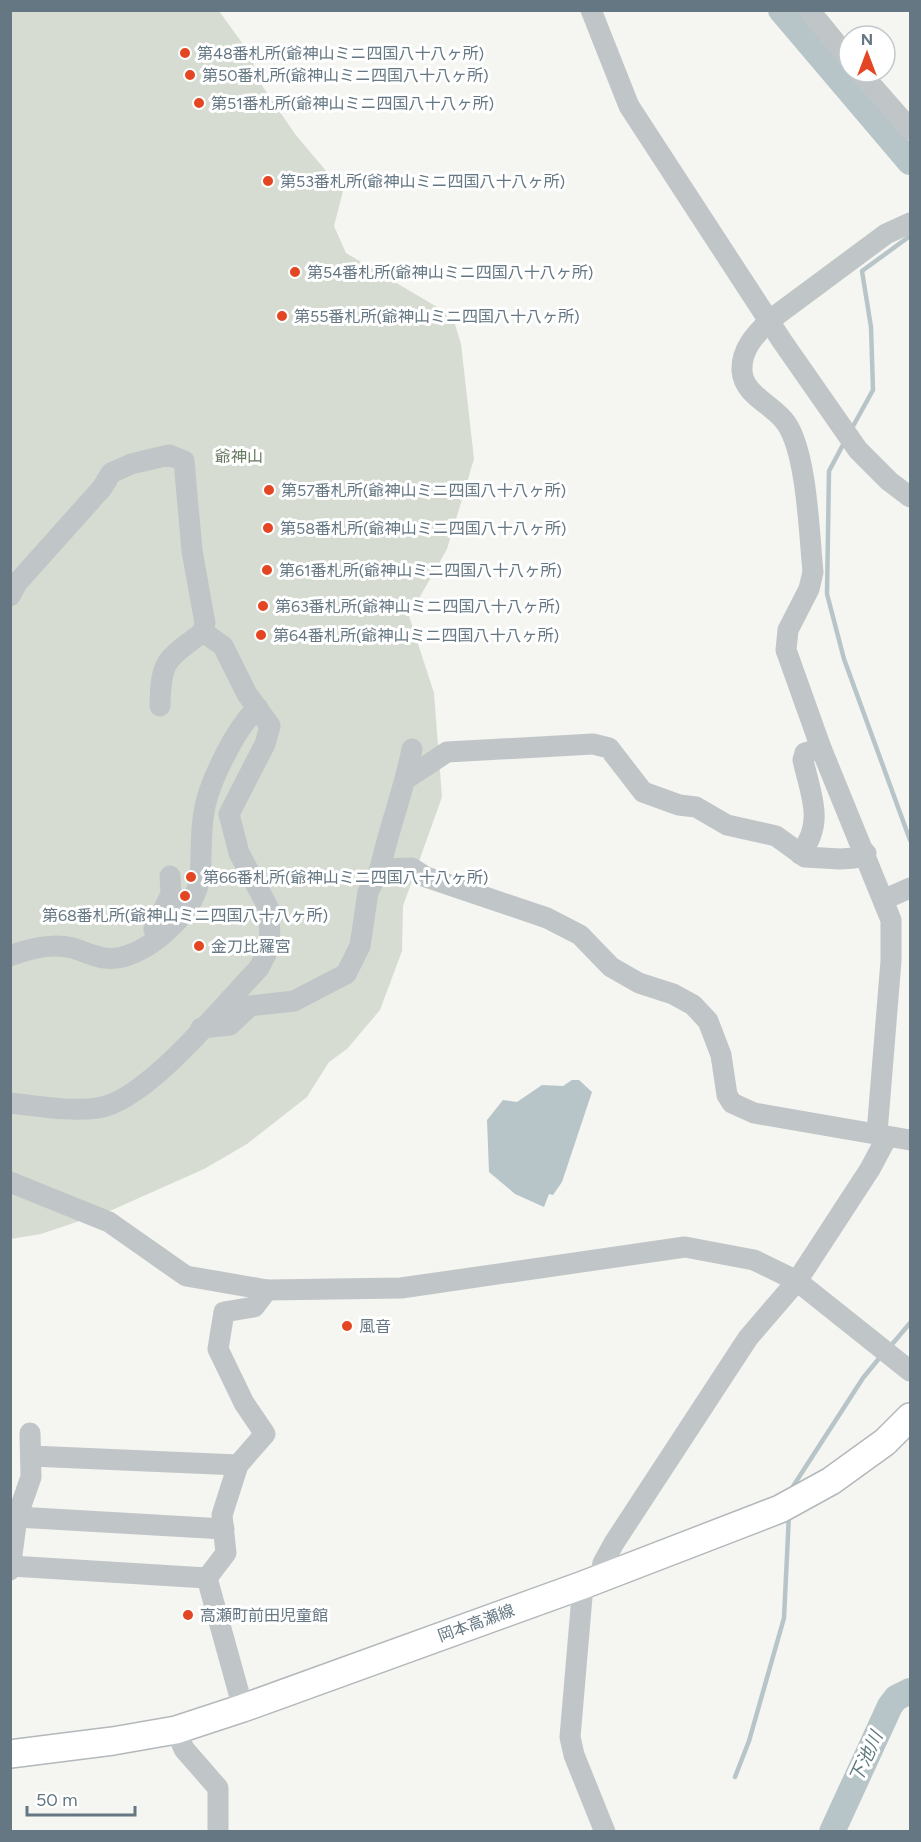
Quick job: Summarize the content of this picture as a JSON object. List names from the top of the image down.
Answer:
{
  "streets": {
    "main road": ["岡本高瀬線"]
  },
  "water": ["下池川"],
  "parks": ["爺神山"],
  "places": [
    "第48番札所(爺神山ミニ四国八十八ヶ所)",
    "第50番札所(爺神山ミニ四国八十八ヶ所)",
    "第51番札所(爺神山ミニ四国八十八ヶ所)",
    "第53番札所(爺神山ミニ四国八十八ヶ所)",
    "第54番札所(爺神山ミニ四国八十八ヶ所)",
    "第55番札所(爺神山ミニ四国八十八ヶ所)",
    "第57番札所(爺神山ミニ四国八十八ヶ所)",
    "第58番札所(爺神山ミニ四国八十八ヶ所)",
    "第61番札所(爺神山ミニ四国八十八ヶ所)",
    "第63番札所(爺神山ミニ四国八十八ヶ所)",
    "第64番札所(爺神山ミニ四国八十八ヶ所)",
    "第66番札所(爺神山ミニ四国八十八ヶ所)",
    "第68番札所(爺神山ミニ四国八十八ヶ所)",
    "金刀比羅宮",
    "風音",
    "高瀬町前田児童館"
  ],
  "scale_bar": "50 m",
  "north": "top"
}
